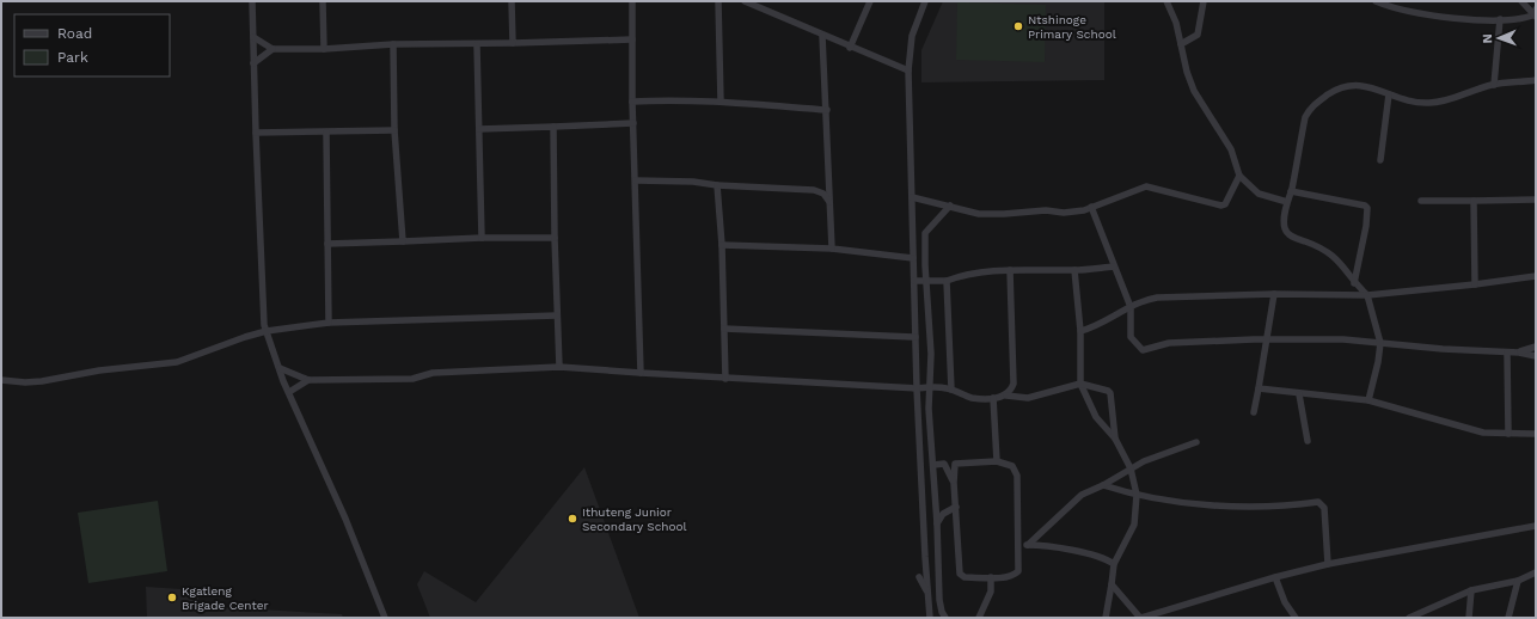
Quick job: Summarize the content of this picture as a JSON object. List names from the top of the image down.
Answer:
{
  "places": ["Ntshinoge Primary School", "Ithuteng Junior Secondary School", "Kgatleng Brigade Center"],
  "legend": ["Road", "Park"],
  "north": "left"
}
